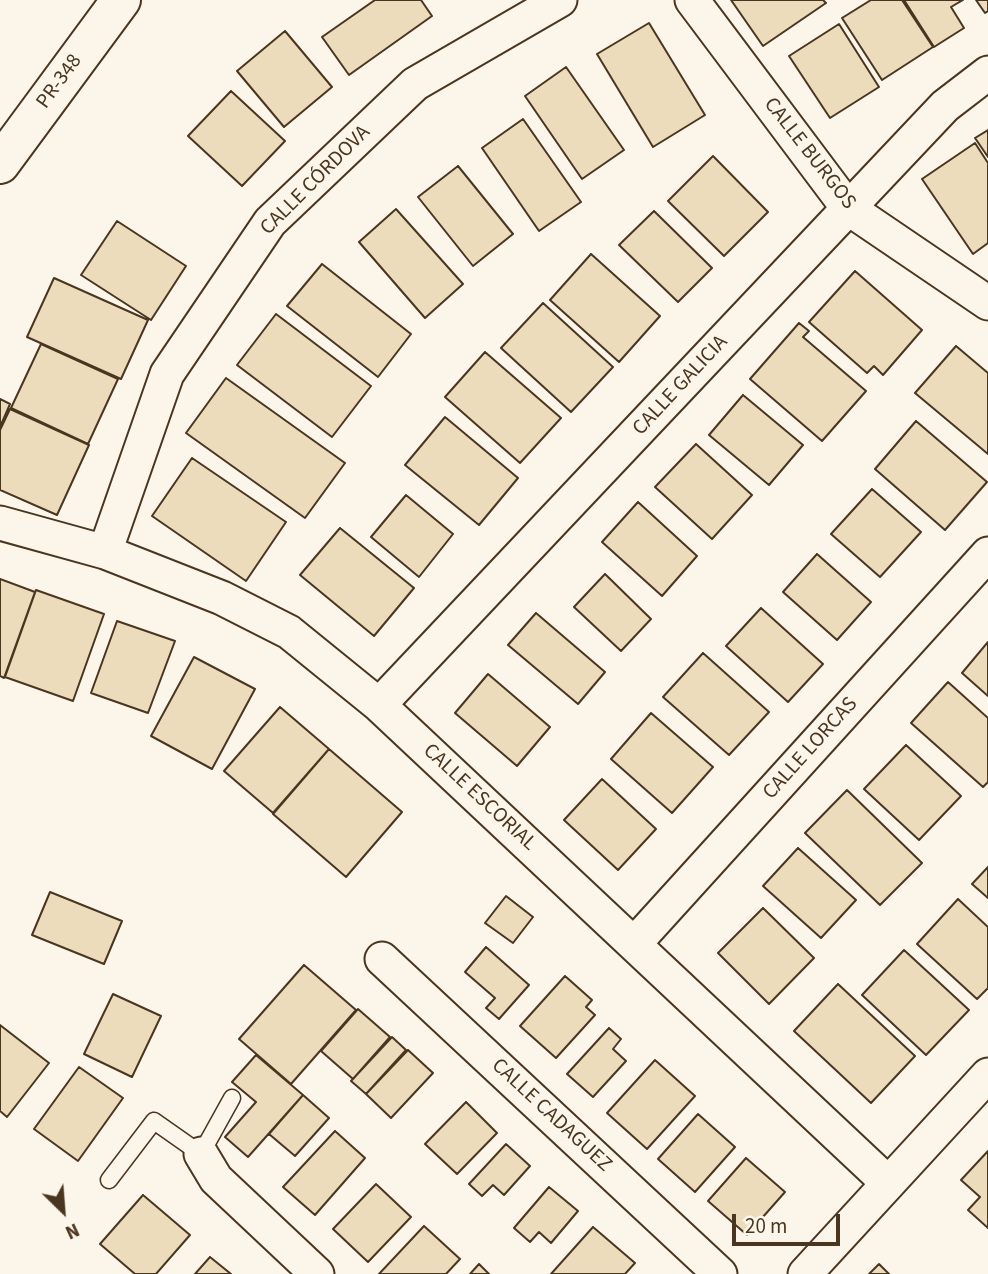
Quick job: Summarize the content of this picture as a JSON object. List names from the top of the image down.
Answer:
{
  "streets": {
    "street": [
      "PR-348",
      "CALLE BURGOS",
      "CALLE CÓRDOVA",
      "CALLE GALICIA",
      "CALLE LORCAS",
      "CALLE ESCORIAL",
      "CALLE CADAGUEZ"
    ]
  },
  "crossings": [
    ["CALLE BURGOS", "CALLE GALICIA"],
    ["CALLE CÓRDOVA", "CALLE ESCORIAL"],
    ["CALLE GALICIA", "CALLE ESCORIAL"],
    ["CALLE LORCAS", "CALLE ESCORIAL"]
  ],
  "scale_bar": "20 m",
  "north": "bottom right"
}
